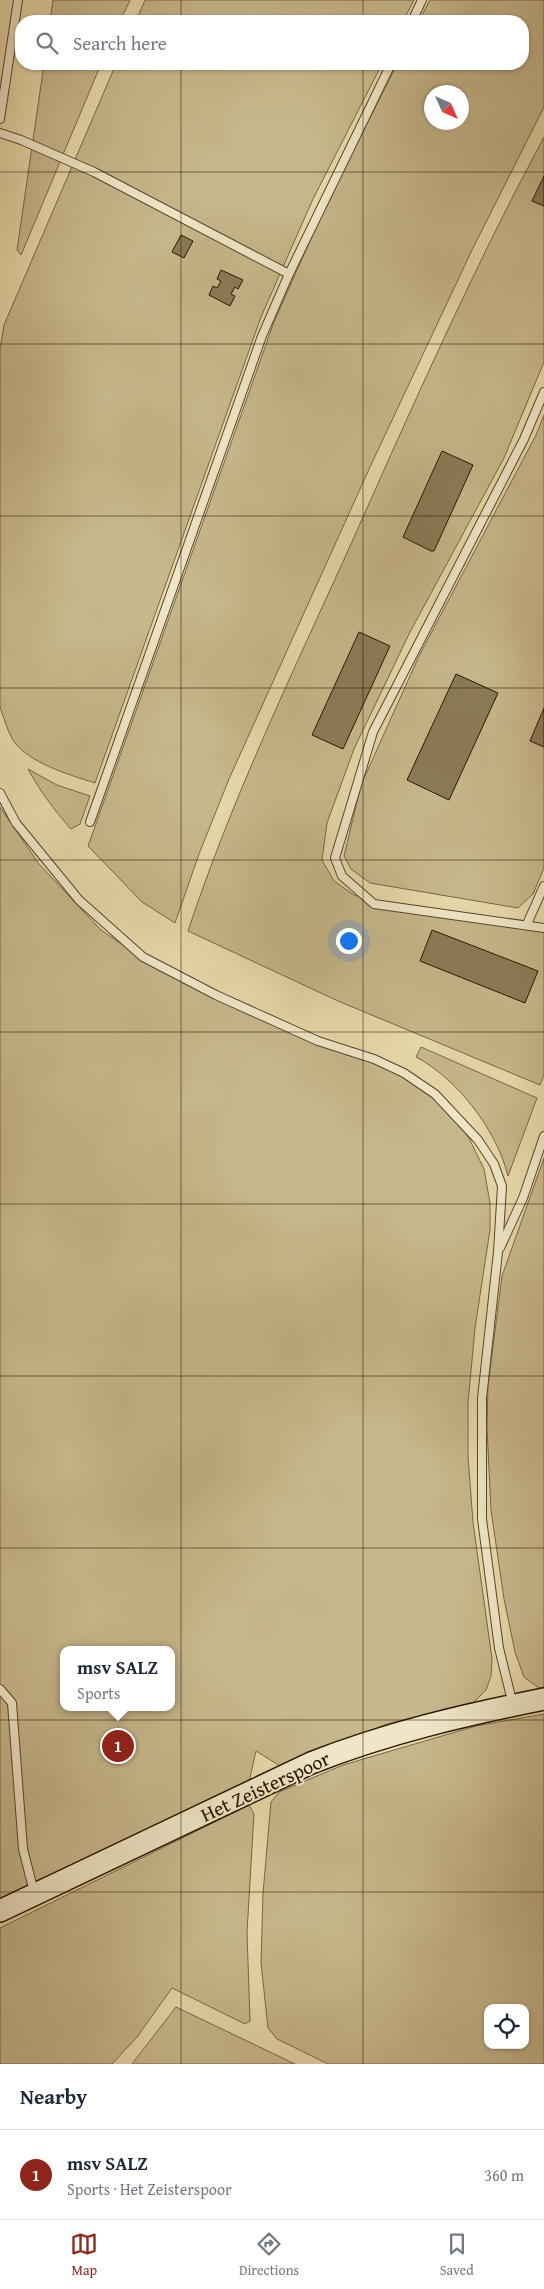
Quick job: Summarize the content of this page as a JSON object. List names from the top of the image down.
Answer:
{
  "streets": {
    "street": ["Het Zeisterspoor"]
  },
  "north": "bottom right",
  "page": {
    "search": "Search here",
    "popup": ["msv SALZ", "Sports"],
    "pins": "1",
    "heading": "Nearby",
    "list": [
      {
        "mark": "1",
        "name": "msv SALZ",
        "note": "Sports · Het Zeisterspoor",
        "value": "360 m"
      }
    ],
    "nav": ["Map", "Directions", "Saved"]
  }
}
